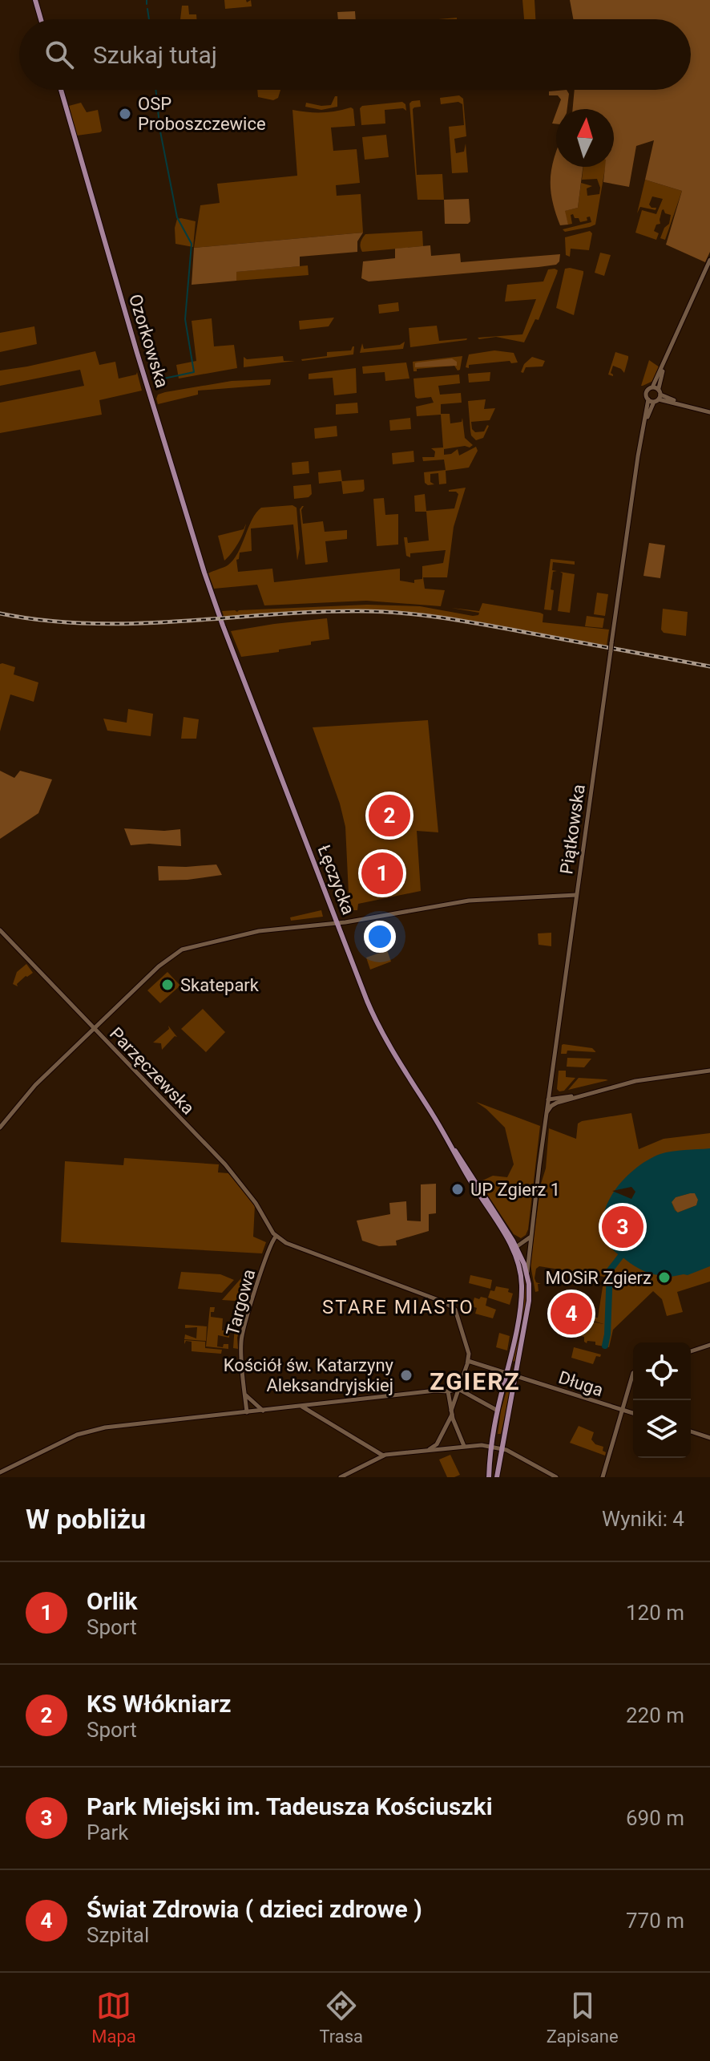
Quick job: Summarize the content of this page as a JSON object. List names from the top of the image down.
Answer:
{
  "streets": {
    "main road": ["Ozorkowska", "Łęczycka"],
    "street": [
      "Piątkowska",
      "Parzęczewska",
      "Targowa",
      "Długa"
    ]
  },
  "crossings": [
    ["Ozorkowska", "Łęczycka"],
    ["Parzęczewska", "Targowa"]
  ],
  "districts": ["STARE MIASTO", "ZGIERZ"],
  "places": [
    "OSP Proboszczewice",
    "Skatepark",
    "UP Zgierz 1",
    "MOSiR Zgierz",
    "Kościół św. Katarzyny Aleksandryjskiej"
  ],
  "north": "top",
  "page": {
    "search": "Szukaj tutaj",
    "pins": [
      "2",
      "1",
      "3",
      "4"
    ],
    "heading": ["W pobliżu", "Wyniki: 4"],
    "list": [
      {
        "mark": "1",
        "name": "Orlik",
        "note": "Sport",
        "value": "120 m"
      },
      {
        "mark": "2",
        "name": "KS Włókniarz",
        "note": "Sport",
        "value": "220 m"
      },
      {
        "mark": "3",
        "name": "Park Miejski im. Tadeusza Kościuszki",
        "note": "Park",
        "value": "690 m"
      },
      {
        "mark": "4",
        "name": "Świat Zdrowia ( dzieci zdrowe )",
        "note": "Szpital",
        "value": "770 m"
      }
    ],
    "nav": ["Mapa", "Trasa", "Zapisane"]
  }
}
